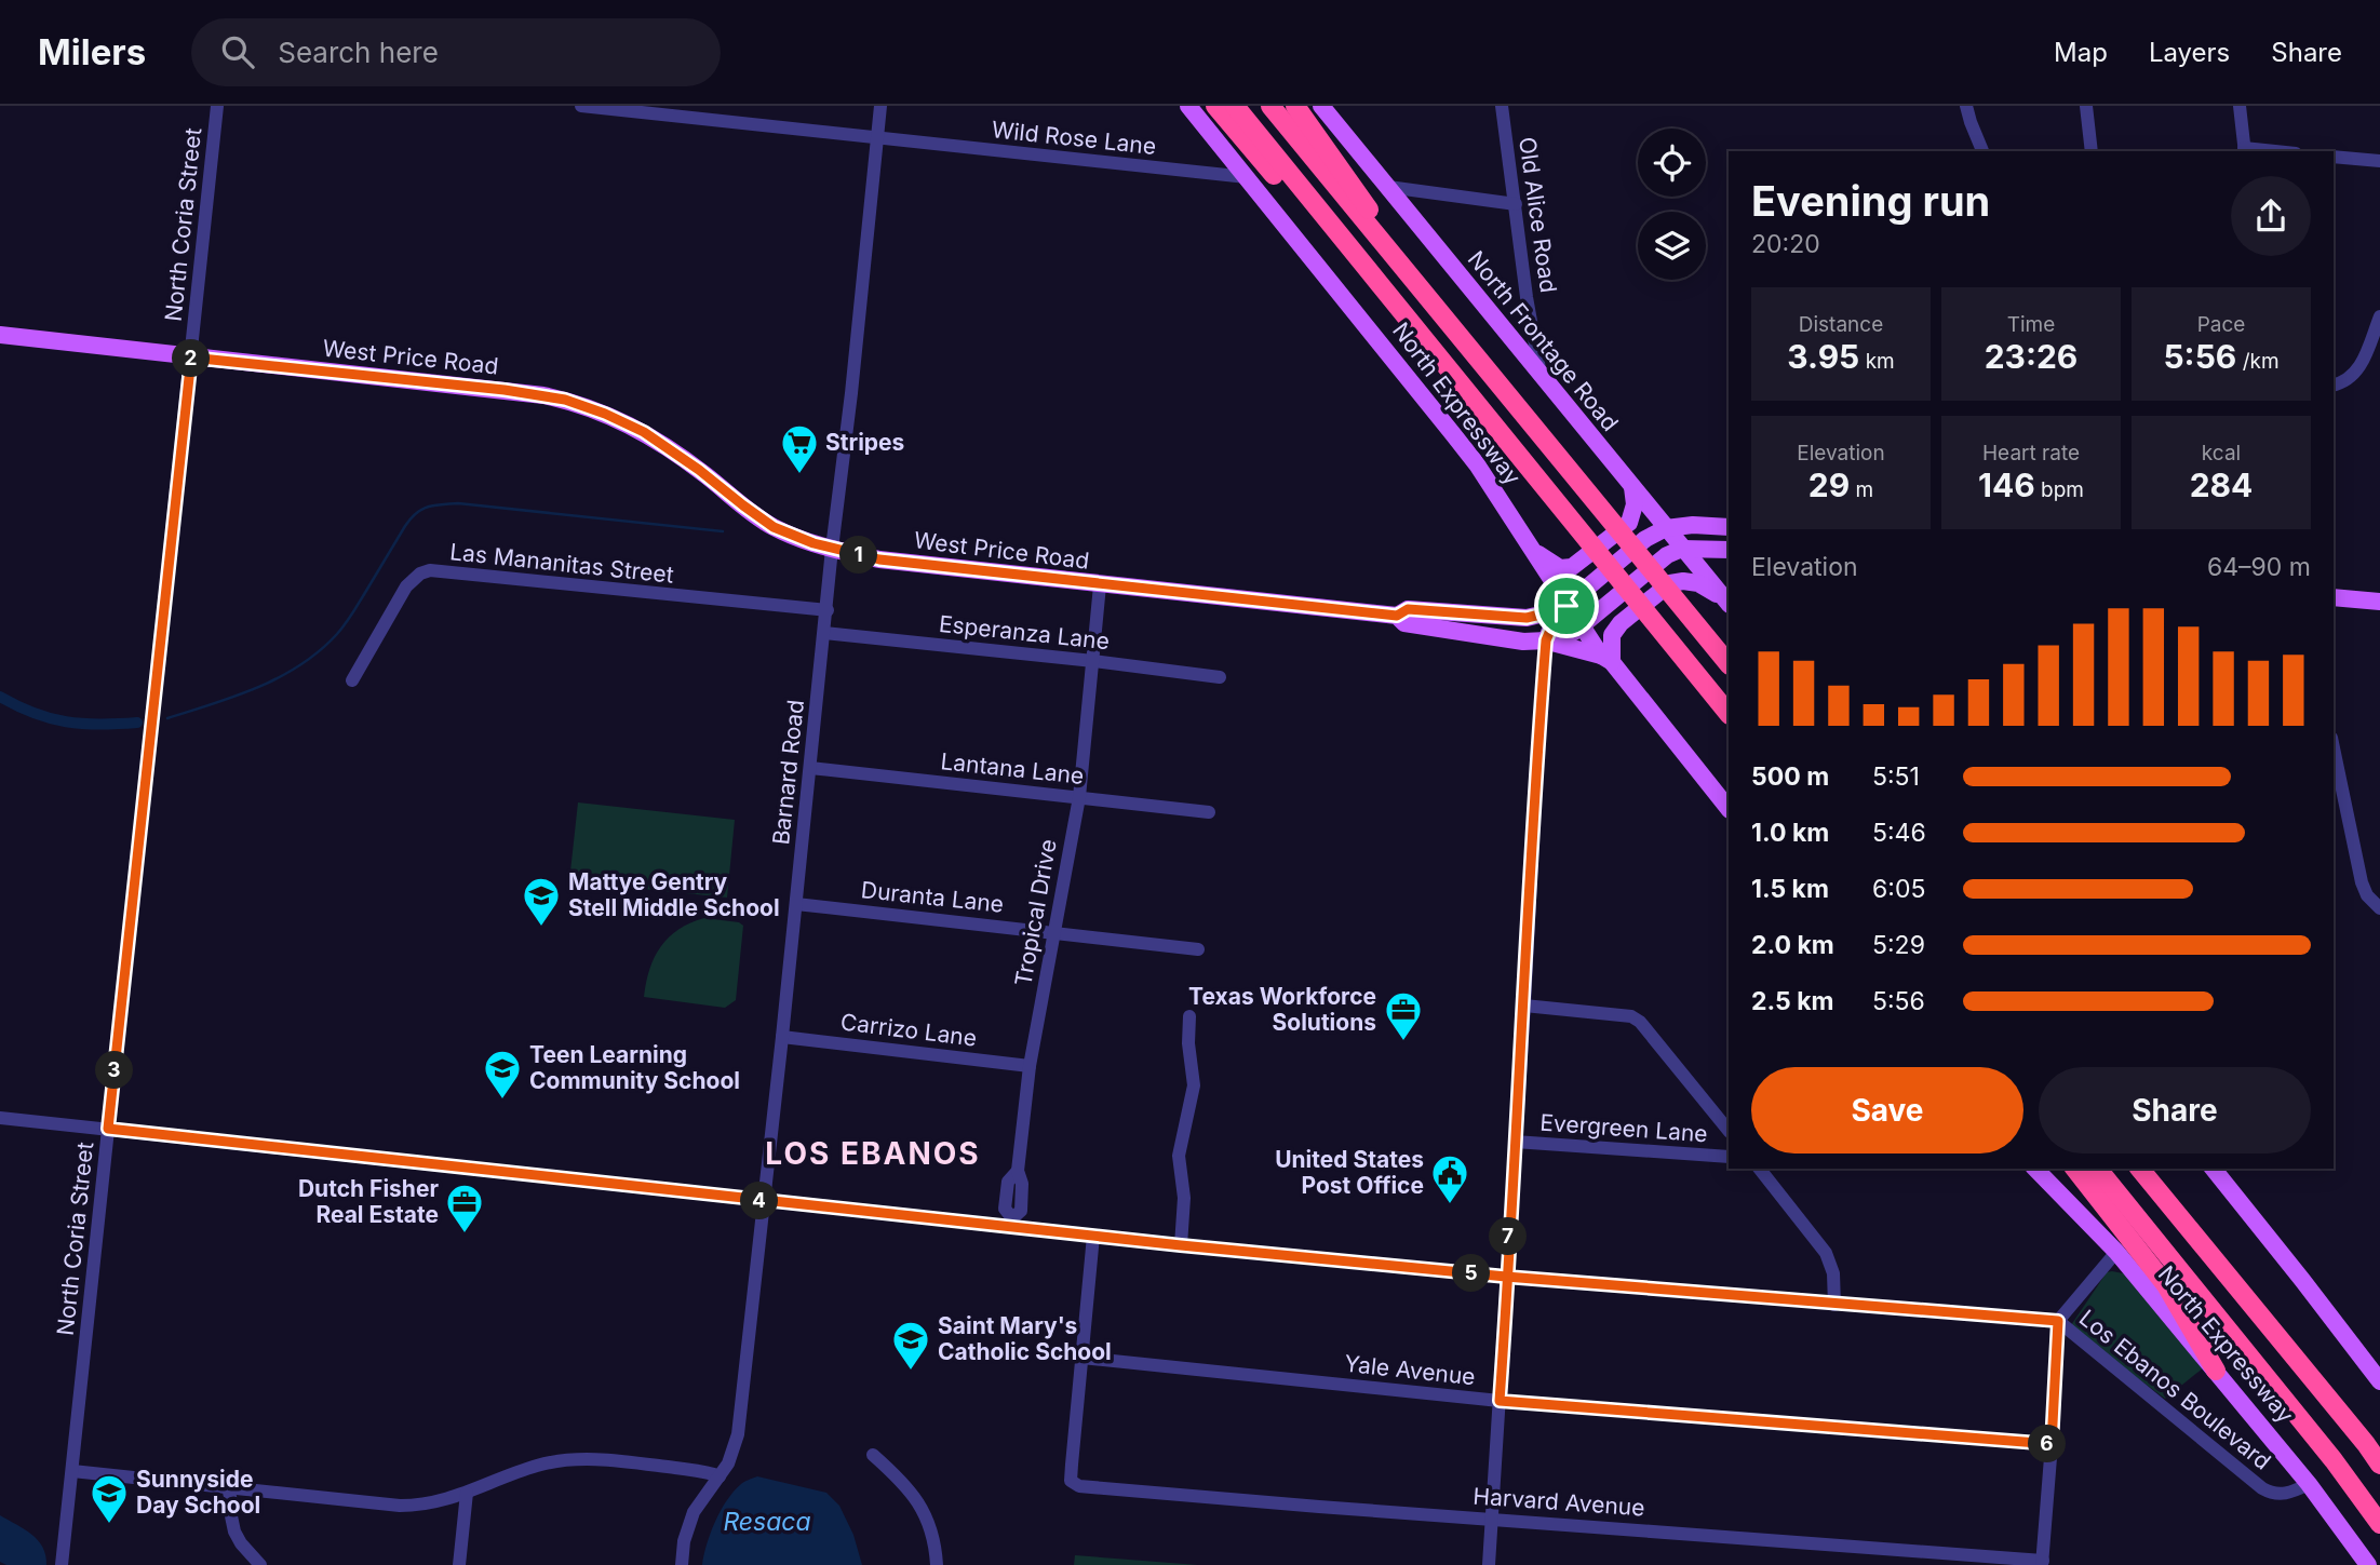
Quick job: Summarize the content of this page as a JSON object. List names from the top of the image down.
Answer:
{
  "streets": {
    "highway": ["North Expressway"],
    "main road": ["North Frontage Road", "West Price Road"],
    "street": [
      "Wild Rose Lane",
      "Old Alice Road",
      "North Coria Street",
      "Las Mananitas Street",
      "Esperanza Lane",
      "Lantana Lane",
      "Barnard Road",
      "Duranta Lane",
      "Tropical Drive",
      "Carrizo Lane",
      "Evergreen Lane",
      "Yale Avenue",
      "Los Ebanos Boulevard",
      "Harvard Avenue"
    ]
  },
  "crossings": [
    ["Wild Rose Lane", "North Expressway"],
    ["Wild Rose Lane", "Barnard Road"],
    ["Old Alice Road", "North Frontage Road"],
    ["North Coria Street", "West Price Road"],
    ["North Frontage Road", "West Price Road"],
    ["West Price Road", "North Expressway"],
    ["West Price Road", "Barnard Road"],
    ["West Price Road", "Tropical Drive"],
    ["North Expressway", "Los Ebanos Boulevard"],
    ["Las Mananitas Street", "Barnard Road"],
    ["Esperanza Lane", "Barnard Road"],
    ["Esperanza Lane", "Tropical Drive"],
    ["Lantana Lane", "Barnard Road"],
    ["Lantana Lane", "Tropical Drive"],
    ["Barnard Road", "Duranta Lane"],
    ["Barnard Road", "Carrizo Lane"],
    ["Duranta Lane", "Tropical Drive"],
    ["Tropical Drive", "Carrizo Lane"],
    ["Yale Avenue", "Harvard Avenue"]
  ],
  "districts": ["LOS EBANOS"],
  "water": ["Resaca"],
  "places": {
    "supermarket": ["Stripes"],
    "school or university": [
      "Mattye Gentry Stell Middle School",
      "Teen Learning Community School",
      "Saint Mary's Catholic School",
      "Sunnyside Day School"
    ],
    "office": ["Texas Workforce Solutions", "Dutch Fisher Real Estate"],
    "public building": ["United States Post Office"]
  },
  "page": {
    "header": "Milers",
    "search": "Search here",
    "nav": ["Map", "Layers", "Share"],
    "heading": ["Evening run", "20:20"],
    "stats": [
      ["Distance", "3.95 km"],
      ["Time", "23:26"],
      ["Pace", "5:56 /km"],
      ["Elevation", "29 m"],
      ["Heart rate", "146 bpm"],
      ["kcal", "284"]
    ],
    "pins": [
      "2",
      "1",
      "3",
      "4",
      "7",
      "5",
      "6"
    ],
    "chart": ["Elevation", "64–90 m"],
    "list": [
      {
        "name": "500 m",
        "note": "5:51"
      },
      {
        "name": "1.0 km",
        "note": "5:46"
      },
      {
        "name": "1.5 km",
        "note": "6:05"
      },
      {
        "name": "2.0 km",
        "note": "5:29"
      },
      {
        "name": "2.5 km",
        "note": "5:56"
      }
    ],
    "buttons": ["Save", "Share"]
  }
}
